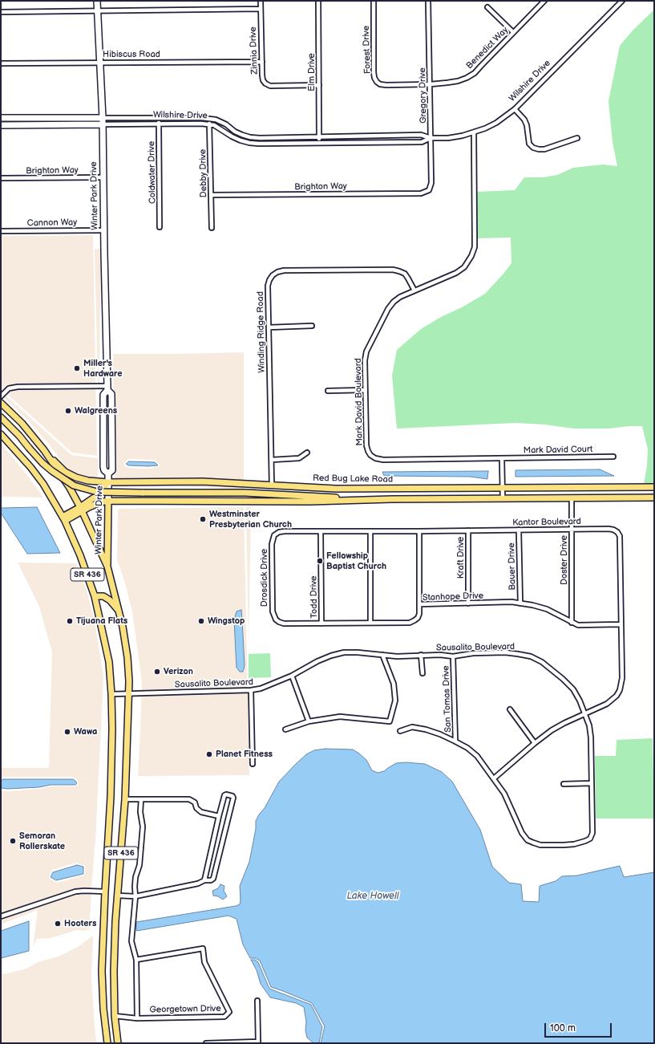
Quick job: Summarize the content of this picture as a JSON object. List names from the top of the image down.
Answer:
{
  "streets": {
    "main road": ["Winter Park Drive", "Red Bug Lake Road", "SR 436"],
    "street": [
      "Benedict Way",
      "Forest Drive",
      "Zinnia Drive",
      "Hibiscus Road",
      "Elm Drive",
      "Wilshire Drive",
      "Gregory Drive",
      "Brighton Way",
      "Coldwater Drive",
      "Debby Drive",
      "Cannon Way",
      "Winding Ridge Road",
      "Mark David Boulevard",
      "Mark David Court",
      "Kantor Boulevard",
      "Kraft Drive",
      "Doster Drive",
      "Bauer Drive",
      "Drosdick Drive",
      "Todd Drive",
      "Stanhope Drive",
      "Sausalito Boulevard",
      "San Tomas Drive",
      "Georgetown Drive"
    ]
  },
  "crossings": [
    ["Benedict Way", "Forest Drive"],
    ["Benedict Way", "Gregory Drive"],
    ["Forest Drive", "Gregory Drive"],
    ["Zinnia Drive", "Hibiscus Road"],
    ["Zinnia Drive", "Elm Drive"],
    ["Hibiscus Road", "Winter Park Drive"],
    ["Elm Drive", "Wilshire Drive"],
    ["Wilshire Drive", "Gregory Drive"],
    ["Wilshire Drive", "Coldwater Drive"],
    ["Wilshire Drive", "Debby Drive"],
    ["Wilshire Drive", "Winter Park Drive"],
    ["Wilshire Drive", "Mark David Boulevard"],
    ["Gregory Drive", "Brighton Way"],
    ["Brighton Way", "Debby Drive"],
    ["Brighton Way", "Winter Park Drive"],
    ["Winter Park Drive", "Cannon Way"],
    ["Winter Park Drive", "Red Bug Lake Road"],
    ["Winter Park Drive", "SR 436"],
    ["Winding Ridge Road", "Mark David Boulevard"],
    ["Winding Ridge Road", "Red Bug Lake Road"],
    ["Mark David Boulevard", "Mark David Court"],
    ["Red Bug Lake Road", "SR 436"],
    ["Kantor Boulevard", "Kraft Drive"],
    ["Kantor Boulevard", "Doster Drive"],
    ["Kantor Boulevard", "Bauer Drive"],
    ["Kantor Boulevard", "Drosdick Drive"],
    ["Kantor Boulevard", "Todd Drive"],
    ["Kantor Boulevard", "Stanhope Drive"],
    ["Kantor Boulevard", "Sausalito Boulevard"],
    ["Kraft Drive", "Stanhope Drive"],
    ["Doster Drive", "Stanhope Drive"],
    ["Bauer Drive", "Stanhope Drive"],
    ["SR 436", "Sausalito Boulevard"],
    ["SR 436", "Georgetown Drive"],
    ["Drosdick Drive", "Stanhope Drive"],
    ["Todd Drive", "Stanhope Drive"],
    ["Sausalito Boulevard", "San Tomas Drive"]
  ],
  "water": ["Lake Howell"],
  "places": [
    "Miller's Hardware",
    "Walgreens",
    "Westminster Presbyterian Church",
    "Fellowship Baptist Church",
    "Tijuana Flats",
    "Wingstop",
    "Verizon",
    "Wawa",
    "Planet Fitness",
    "Semoran Rollerskate",
    "Hooters"
  ],
  "scale_bar": "100 m"
}
